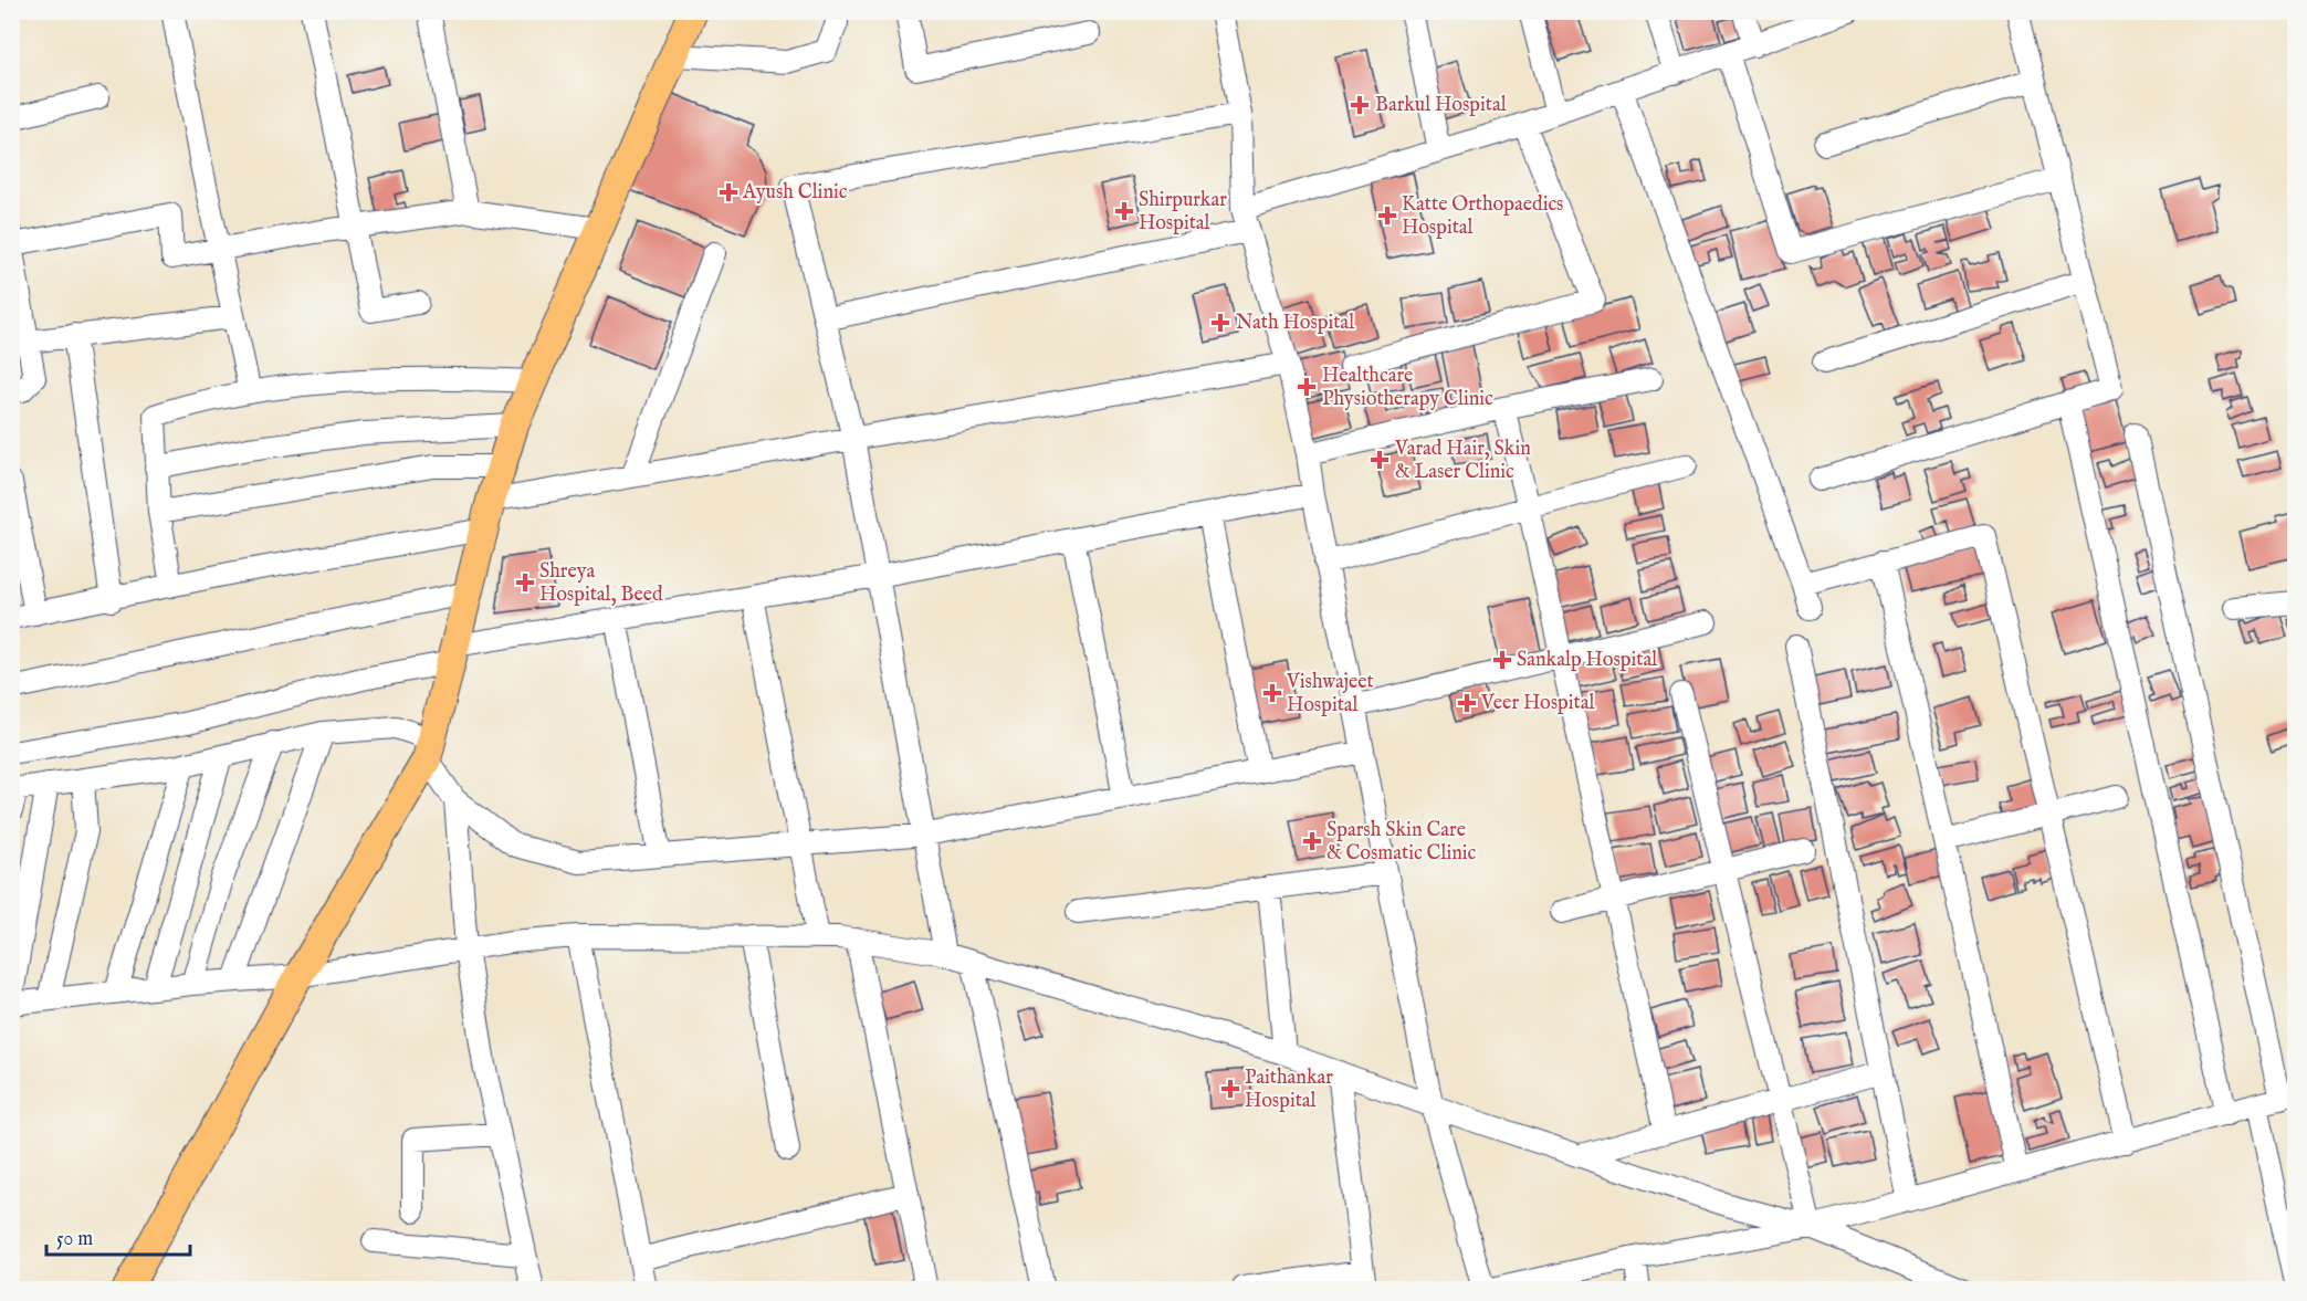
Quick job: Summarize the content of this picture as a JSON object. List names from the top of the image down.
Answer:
{
  "places": {
    "health": [
      "Barkul Hospital",
      "Ayush Clinic",
      "Shirpurkar Hospital",
      "Katte Orthopaedics Hospital",
      "Nath Hospital",
      "Healthcare Physiotherapy Clinic",
      "Varad Hair, Skin & Laser Clinic",
      "Shreya Hospital, Beed",
      "Sankalp Hospital",
      "Vishwajeet Hospital",
      "Veer Hospital",
      "Sparsh Skin Care & Cosmatic Clinic",
      "Paithankar Hospital"
    ]
  },
  "scale_bar": "50 m"
}
